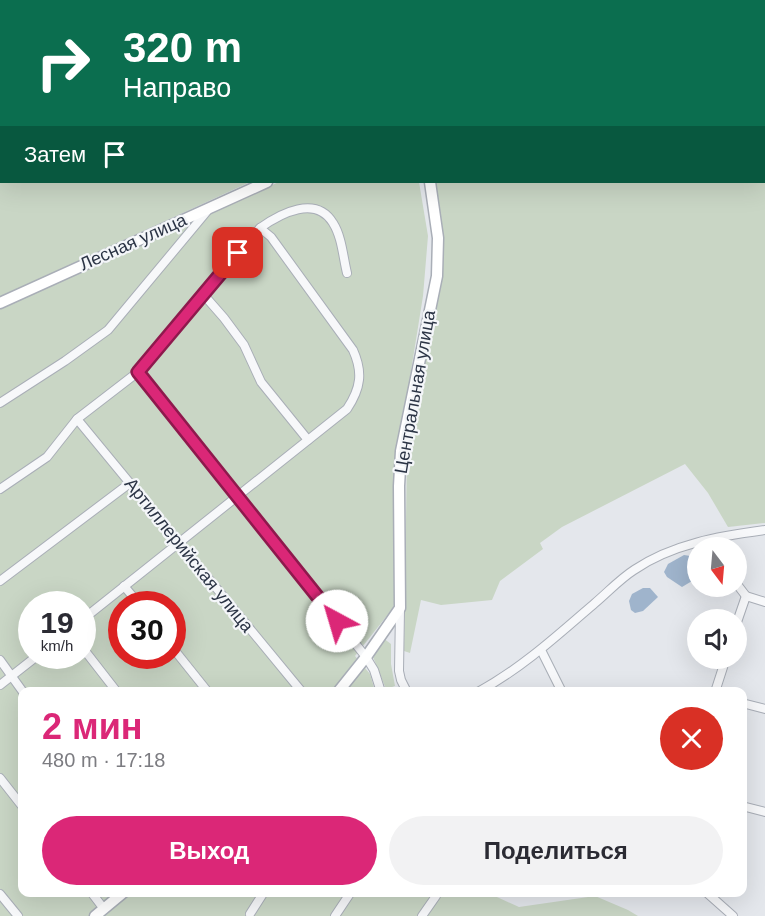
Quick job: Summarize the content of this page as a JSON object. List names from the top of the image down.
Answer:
{
  "streets": {
    "street": ["Лесная улица", "Центральная улица", "Артиллерийская улица"]
  },
  "north": "bottom",
  "page": {
    "turn": ["320 m", "Направо"],
    "then": "Затем",
    "speed": "19 km/h",
    "limit": "30",
    "heading": ["2 мин", "480 m · 17:18"],
    "buttons": ["Выход", "Поделиться"]
  }
}
